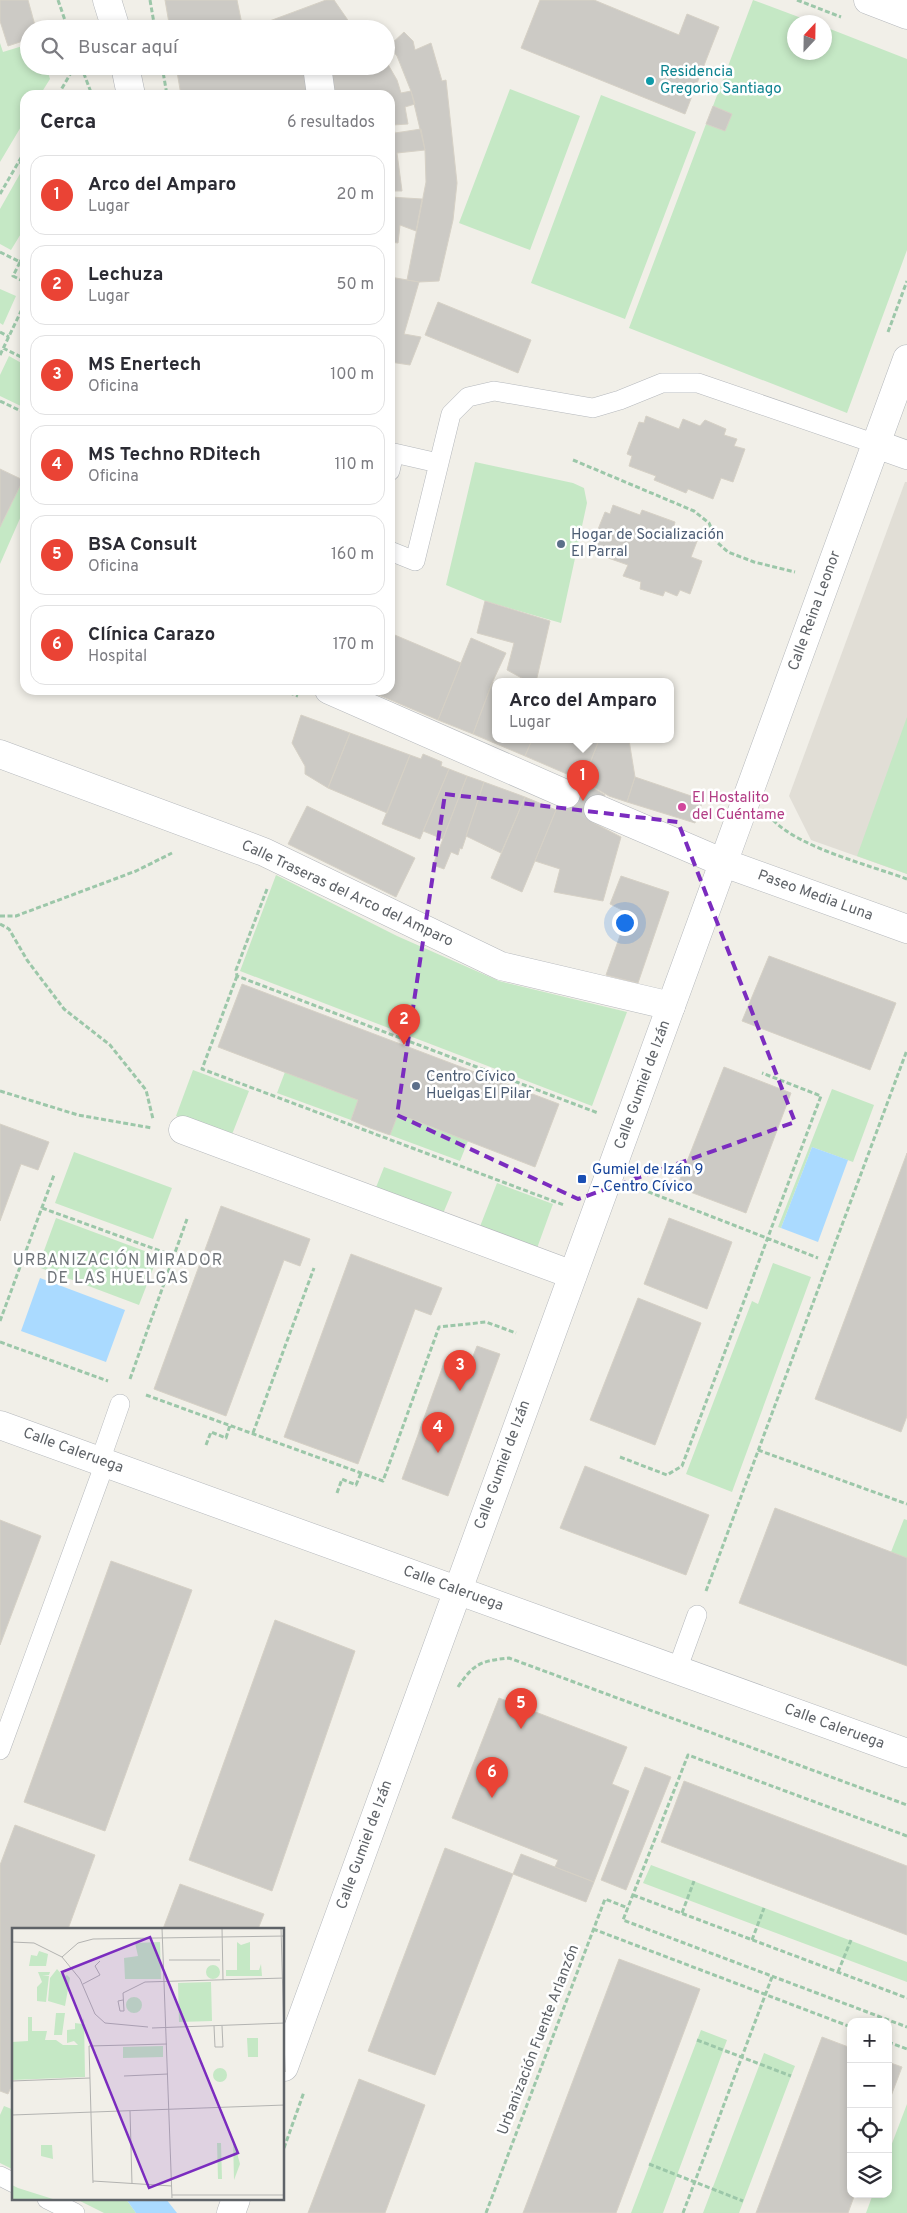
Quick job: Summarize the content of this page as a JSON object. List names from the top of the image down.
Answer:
{
  "streets": {
    "street": [
      "Calle Reina Leonor",
      "Calle Traseras del Arco del Amparo",
      "Paseo Media Luna",
      "Calle Gumiel de Izán",
      "Calle Caleruega"
    ],
    "path": ["Urbanización Fuente Arlanzón"]
  },
  "crossings": [
    ["Calle Reina Leonor", "Paseo Media Luna"],
    ["Calle Reina Leonor", "Calle Gumiel de Izán"],
    ["Calle Traseras del Arco del Amparo", "Calle Gumiel de Izán"],
    ["Paseo Media Luna", "Calle Gumiel de Izán"],
    ["Calle Gumiel de Izán", "Calle Caleruega"]
  ],
  "districts": ["URBANIZACIÓN MIRADOR DE LAS HUELGAS"],
  "places": {
    "other": [
      "Residencia Gregorio Santiago",
      "Hogar de Socialización El Parral",
      "El Hostalito del Cuéntame",
      "Centro Cívico Huelgas El Pilar"
    ],
    "transit": ["Gumiel de Izán 9 – Centro Cívico"]
  },
  "north": "top",
  "page": {
    "search": "Buscar aquí",
    "heading": ["Cerca", "6 resultados"],
    "list": [
      {
        "mark": "1",
        "name": "Arco del Amparo",
        "note": "Lugar",
        "value": "20 m"
      },
      {
        "mark": "2",
        "name": "Lechuza",
        "note": "Lugar",
        "value": "50 m"
      },
      {
        "mark": "3",
        "name": "MS Enertech",
        "note": "Oficina",
        "value": "100 m"
      },
      {
        "mark": "4",
        "name": "MS Techno RDitech",
        "note": "Oficina",
        "value": "110 m"
      },
      {
        "mark": "5",
        "name": "BSA Consult",
        "note": "Oficina",
        "value": "160 m"
      },
      {
        "mark": "6",
        "name": "Clínica Carazo",
        "note": "Hospital",
        "value": "170 m"
      }
    ],
    "popup": ["Arco del Amparo", "Lugar"],
    "pins": [
      "1",
      "2",
      "3",
      "4",
      "5",
      "6"
    ],
    "map_buttons": ["+", "−"]
  }
}
